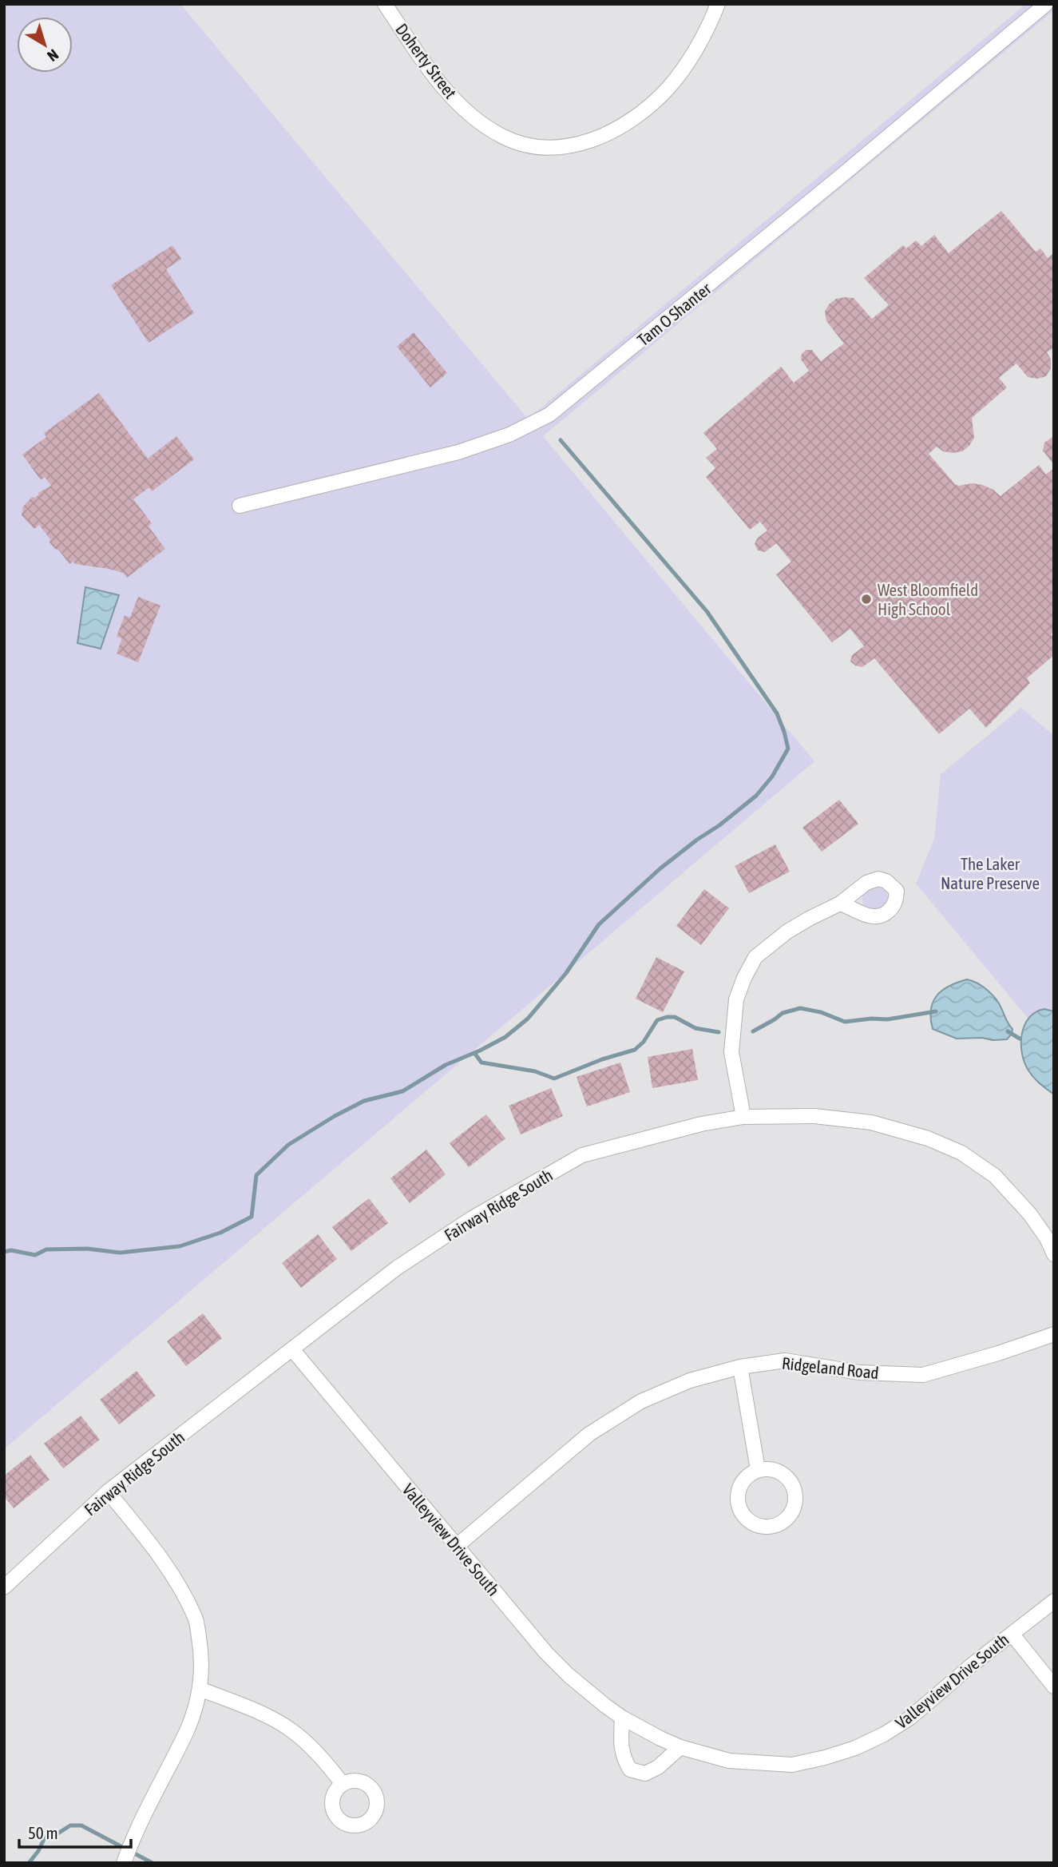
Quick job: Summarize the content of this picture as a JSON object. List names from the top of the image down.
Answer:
{
  "streets": {
    "street": [
      "Doherty Street",
      "Tam O Shanter",
      "Fairway Ridge South",
      "Ridgeland Road",
      "Valleyview Drive South"
    ]
  },
  "crossings": [
    ["Fairway Ridge South", "Valleyview Drive South"],
    ["Ridgeland Road", "Valleyview Drive South"]
  ],
  "parks": ["The Laker Nature Preserve"],
  "places": ["West Bloomfield High School"],
  "scale_bar": "50 m",
  "north": "bottom right"
}
